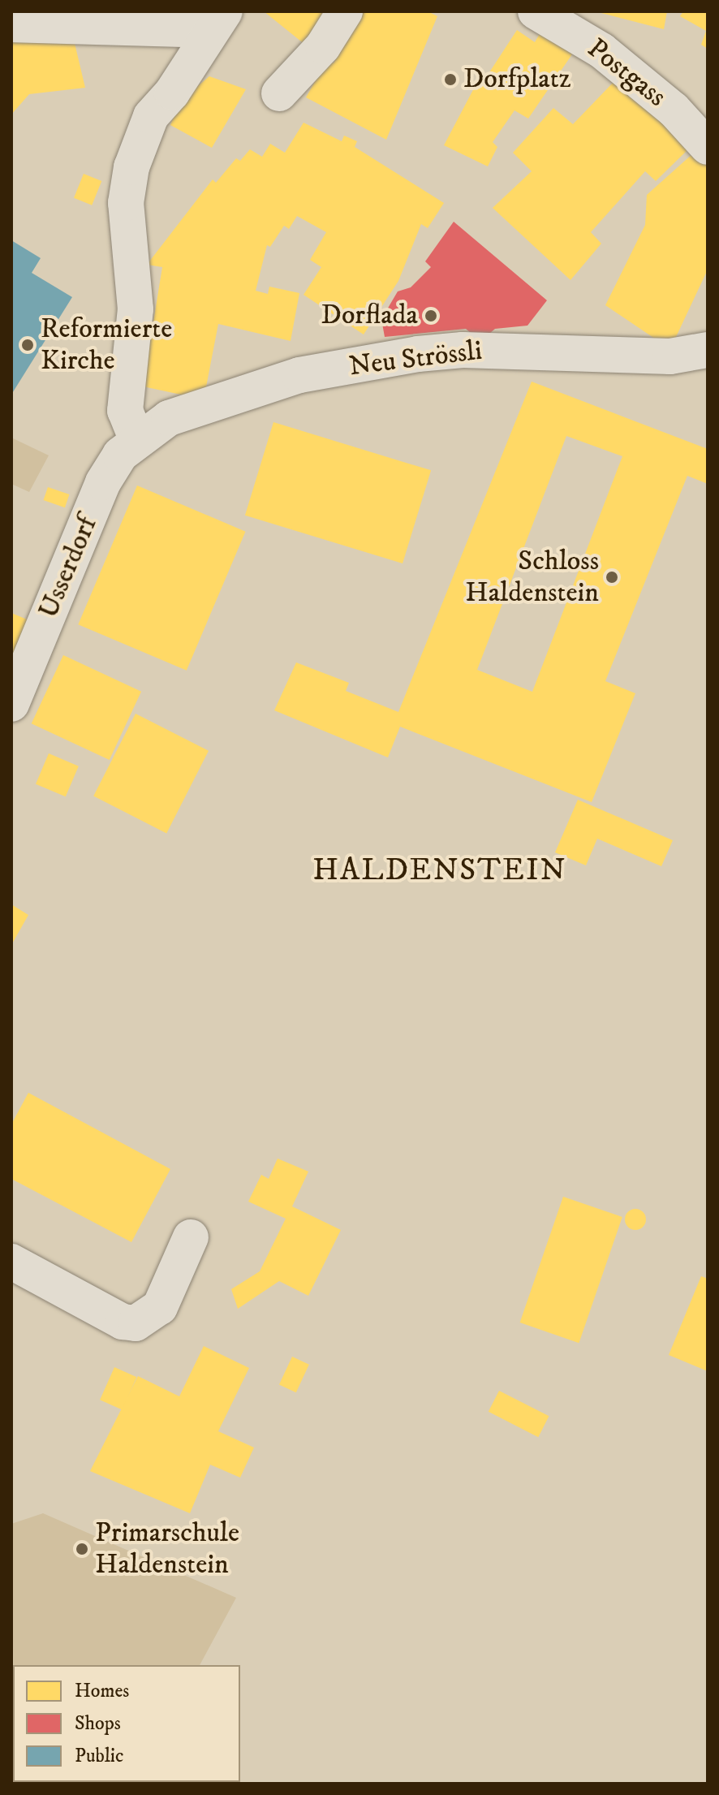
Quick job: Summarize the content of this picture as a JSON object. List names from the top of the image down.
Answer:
{
  "streets": {
    "street": ["Postgass", "Neu Strössli", "Usserdorf"]
  },
  "crossings": [
    ["Neu Strössli", "Usserdorf"]
  ],
  "districts": ["HALDENSTEIN"],
  "places": [
    "Dorfplatz",
    "Dorflada",
    "Reformierte Kirche",
    "Schloss Haldenstein",
    "Primarschule Haldenstein"
  ],
  "legend": ["Homes", "Shops", "Public"]
}
